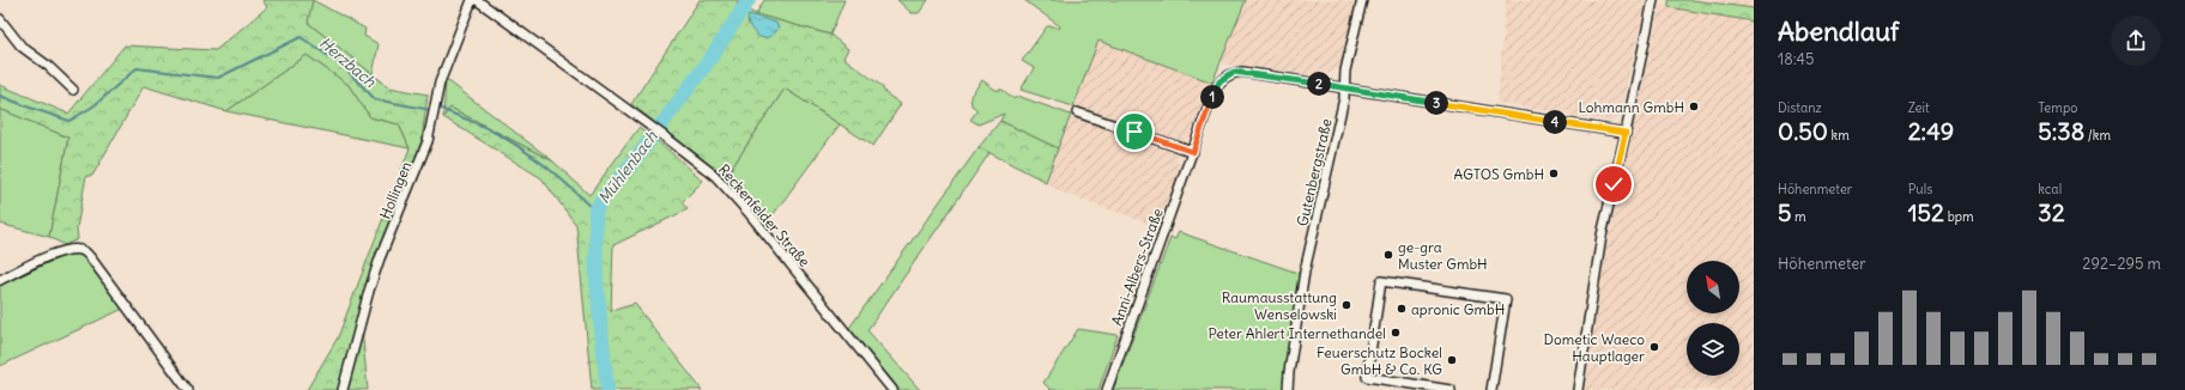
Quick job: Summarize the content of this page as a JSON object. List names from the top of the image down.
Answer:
{
  "streets": {
    "street": [
      "Gutenbergstraße",
      "Hollingen",
      "Reckenfelder Straße",
      "Anni-Albers-Straße"
    ]
  },
  "crossings": [
    ["Gutenbergstraße", "Anni-Albers-Straße"]
  ],
  "water": ["Herzbach", "Mühlenbach"],
  "places": [
    "Lohmann GmbH",
    "AGTOS GmbH",
    "ge-gra Muster GmbH",
    "Raumausstattung Wenselowski",
    "apronic GmbH",
    "Peter Ahlert Internethandel",
    "Dometic Waeco Hauptlager",
    "Feuerschutz Bockel GmbH & Co. KG"
  ],
  "north": "top left",
  "page": {
    "heading": ["Abendlauf", "18:45"],
    "pins": [
      "2",
      "1",
      "3",
      "4"
    ],
    "stats": [
      ["Distanz", "0.50 km"],
      ["Zeit", "2:49"],
      ["Tempo", "5:38 /km"],
      ["Höhenmeter", "5 m"],
      ["Puls", "152 bpm"],
      ["kcal", "32"]
    ],
    "chart": ["Höhenmeter", "292–295 m"]
  }
}
